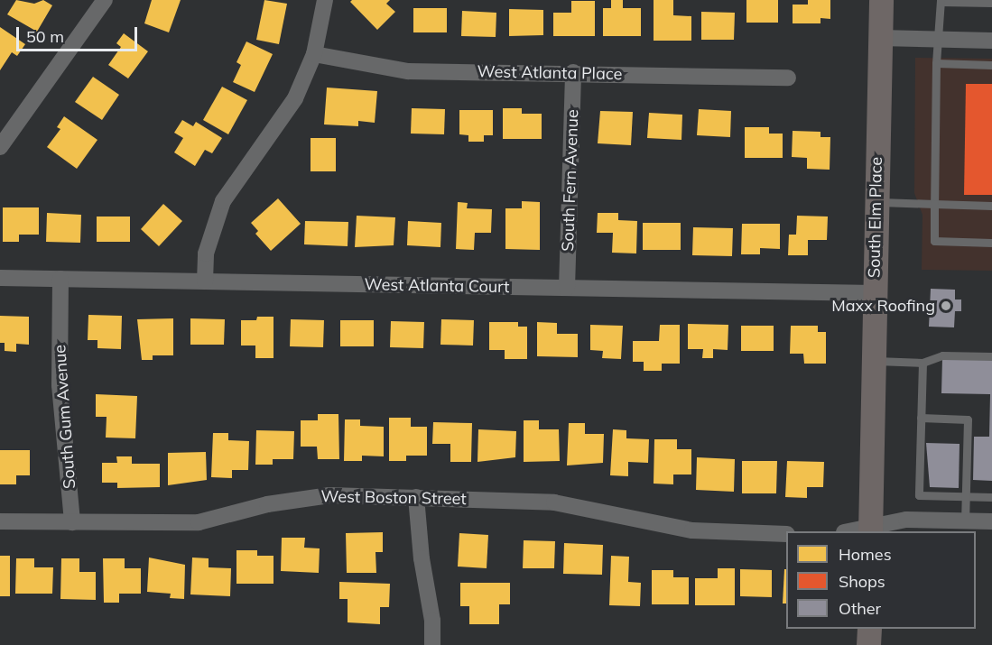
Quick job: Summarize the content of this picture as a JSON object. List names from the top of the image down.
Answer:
{
  "streets": {
    "main road": ["South Elm Place"],
    "street": [
      "West Atlanta Place",
      "South Fern Avenue",
      "West Atlanta Court",
      "South Gum Avenue",
      "West Boston Street"
    ]
  },
  "crossings": [
    ["West Atlanta Place", "South Fern Avenue"],
    ["South Fern Avenue", "West Atlanta Court"],
    ["South Elm Place", "West Atlanta Court"],
    ["West Atlanta Court", "South Gum Avenue"],
    ["South Gum Avenue", "West Boston Street"]
  ],
  "places": ["Maxx Roofing"],
  "legend": ["Homes", "Shops", "Other"],
  "scale_bar": "50 m"
}
